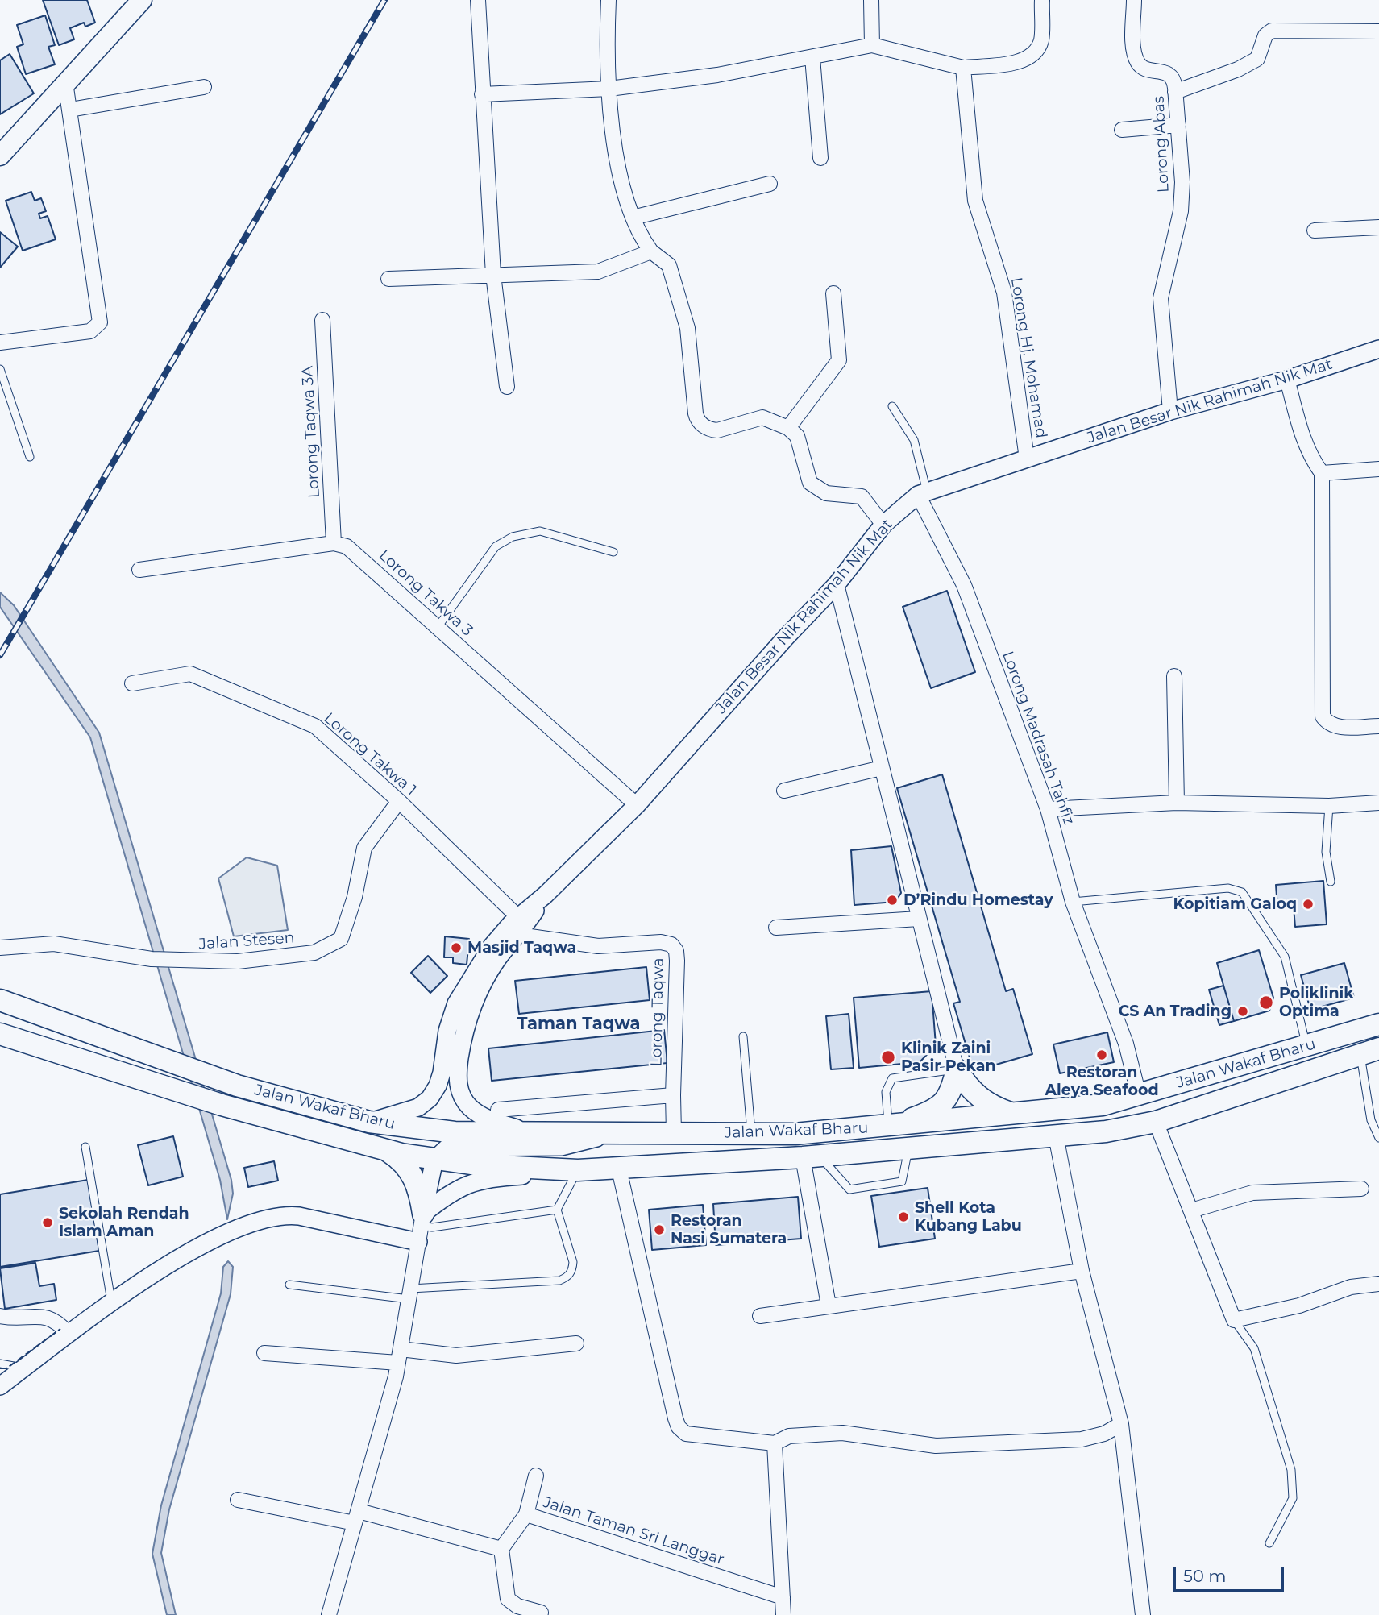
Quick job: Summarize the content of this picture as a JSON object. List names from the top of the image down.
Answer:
{
  "streets": {
    "main road": ["Jalan Wakaf Bharu"],
    "street": [
      "Lorong Abas",
      "Lorong Hj. Mohamad",
      "Jalan Besar Nik Rahimah Nik Mat",
      "Lorong Taqwa 3A",
      "Lorong Takwa 3",
      "Lorong Madrasah Tahfiz",
      "Lorong Takwa 1",
      "Jalan Stesen",
      "Lorong Taqwa",
      "Jalan Taman Sri Langgar"
    ]
  },
  "crossings": [
    ["Lorong Abas", "Jalan Besar Nik Rahimah Nik Mat"],
    ["Lorong Hj. Mohamad", "Jalan Besar Nik Rahimah Nik Mat"],
    ["Jalan Besar Nik Rahimah Nik Mat", "Lorong Takwa 3"],
    ["Jalan Besar Nik Rahimah Nik Mat", "Lorong Madrasah Tahfiz"],
    ["Jalan Besar Nik Rahimah Nik Mat", "Lorong Takwa 1"],
    ["Jalan Besar Nik Rahimah Nik Mat", "Lorong Taqwa"],
    ["Jalan Besar Nik Rahimah Nik Mat", "Jalan Wakaf Bharu"],
    ["Lorong Taqwa 3A", "Lorong Takwa 3"],
    ["Lorong Madrasah Tahfiz", "Jalan Wakaf Bharu"],
    ["Lorong Takwa 1", "Jalan Stesen"],
    ["Lorong Taqwa", "Jalan Wakaf Bharu"]
  ],
  "districts": ["Taman Taqwa"],
  "places": [
    "D’Rindu Homestay",
    "Kopitiam Galoq",
    "Masjid Taqwa",
    "Poliklinik Optima",
    "CS An Trading",
    "Restoran Aleya Seafood",
    "Klinik Zaini Pasir Pekan",
    "Shell Kota Kubang Labu",
    "Sekolah Rendah Islam Aman",
    "Restoran Nasi Sumatera"
  ],
  "scale_bar": "50 m"
}
